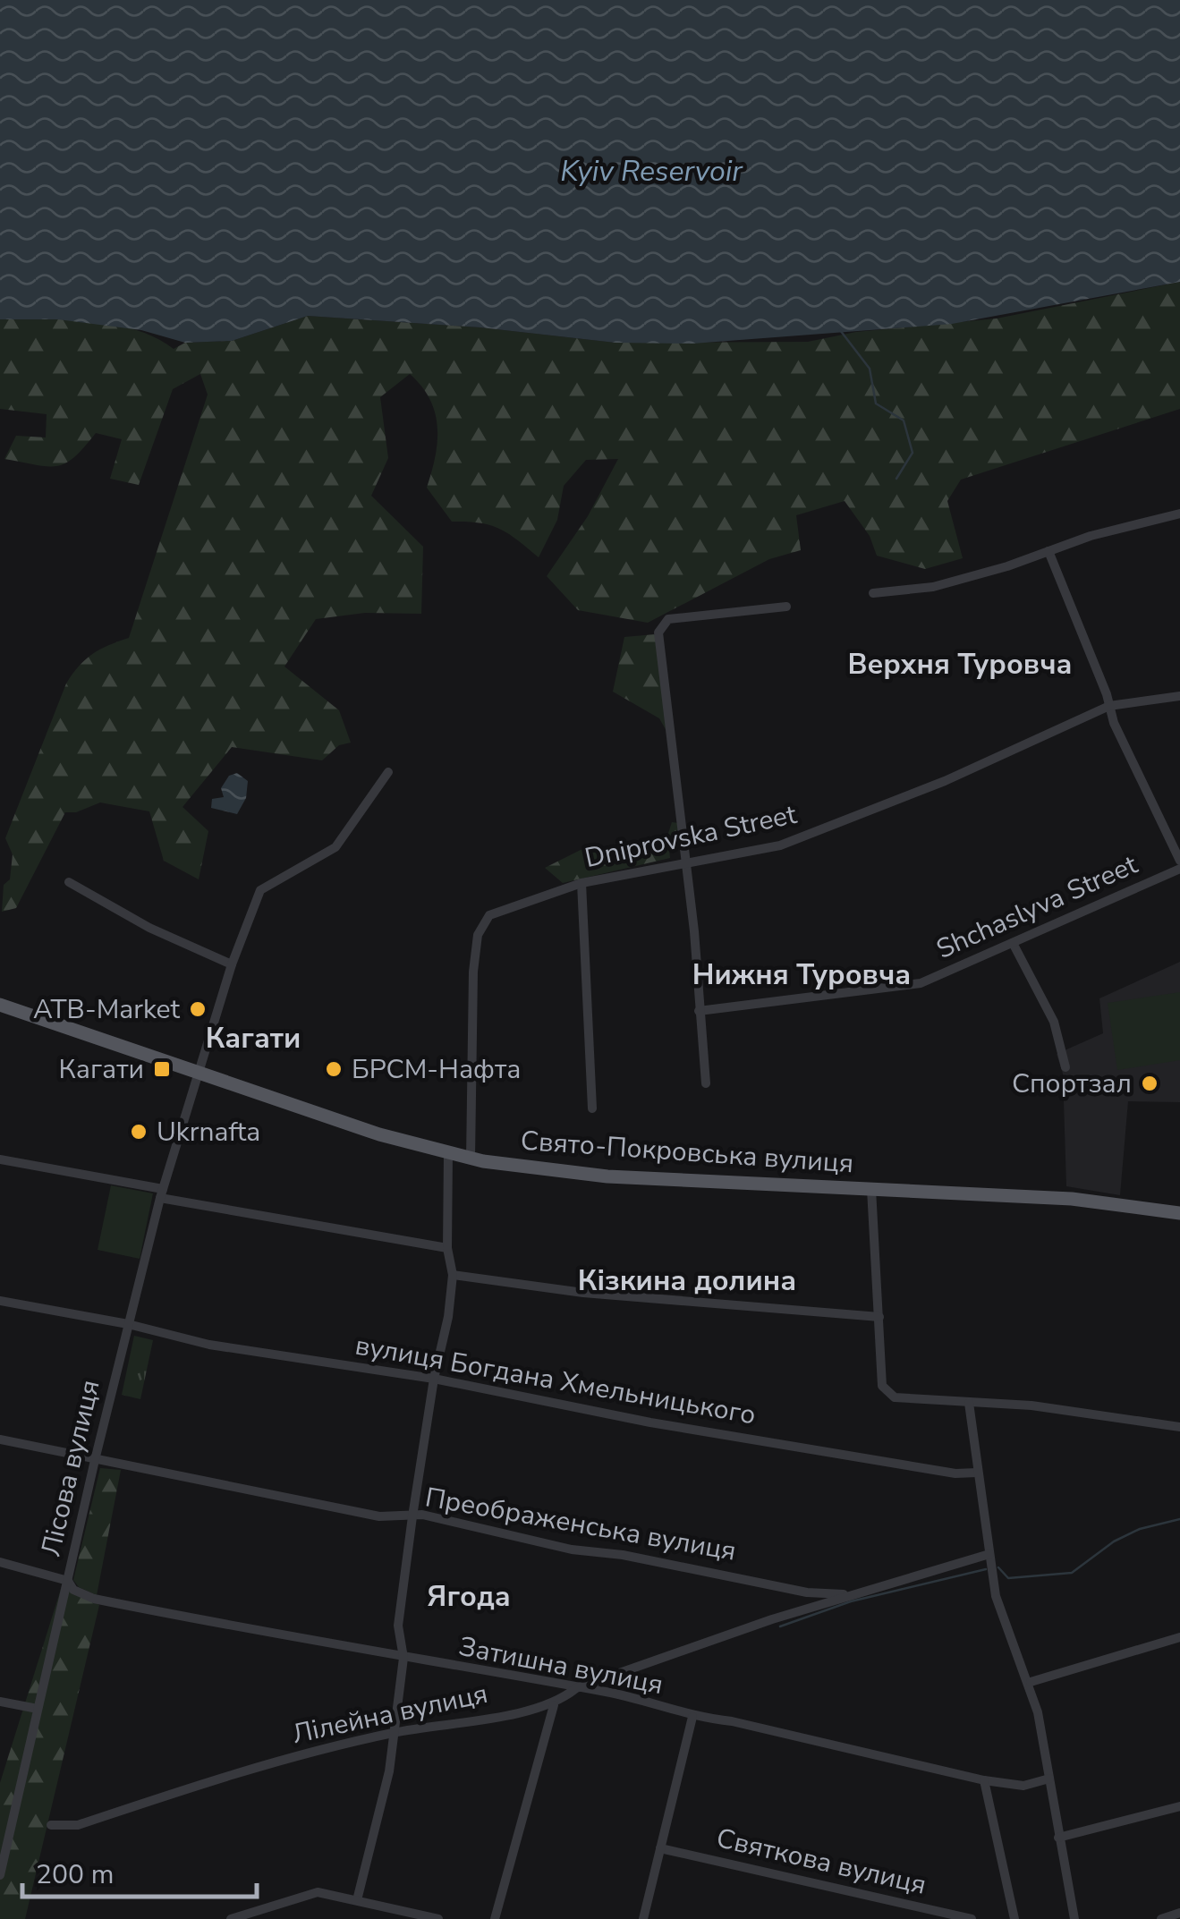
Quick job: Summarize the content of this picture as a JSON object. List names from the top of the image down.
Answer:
{
  "streets": {
    "main road": ["Свято-Покровська вулиця"],
    "street": [
      "Dniprovska Street",
      "Shchaslyva Street",
      "вулиця Богдана Хмельницького",
      "Лісова вулиця",
      "Преображенська вулиця",
      "Затишна вулиця",
      "Лілейна вулиця",
      "Святкова вулиця"
    ]
  },
  "crossings": [
    ["Dniprovska Street", "Свято-Покровська вулиця"],
    ["Свято-Покровська вулиця", "Лісова вулиця"],
    ["вулиця Богдана Хмельницького", "Лісова вулиця"],
    ["Лісова вулиця", "Преображенська вулиця"],
    ["Лісова вулиця", "Затишна вулиця"],
    ["Преображенська вулиця", "Лілейна вулиця"],
    ["Затишна вулиця", "Лілейна вулиця"]
  ],
  "districts": [
    "Верхня Туровча",
    "Нижня Туровча",
    "Кагати",
    "Кізкина долина",
    "Ягода"
  ],
  "water": ["Kyiv Reservoir"],
  "places": {
    "other": [
      "ATB-Market",
      "БРСМ-Нафта",
      "Спортзал",
      "Ukrnafta"
    ],
    "transit": ["Кагати"]
  },
  "scale_bar": "200 m"
}
